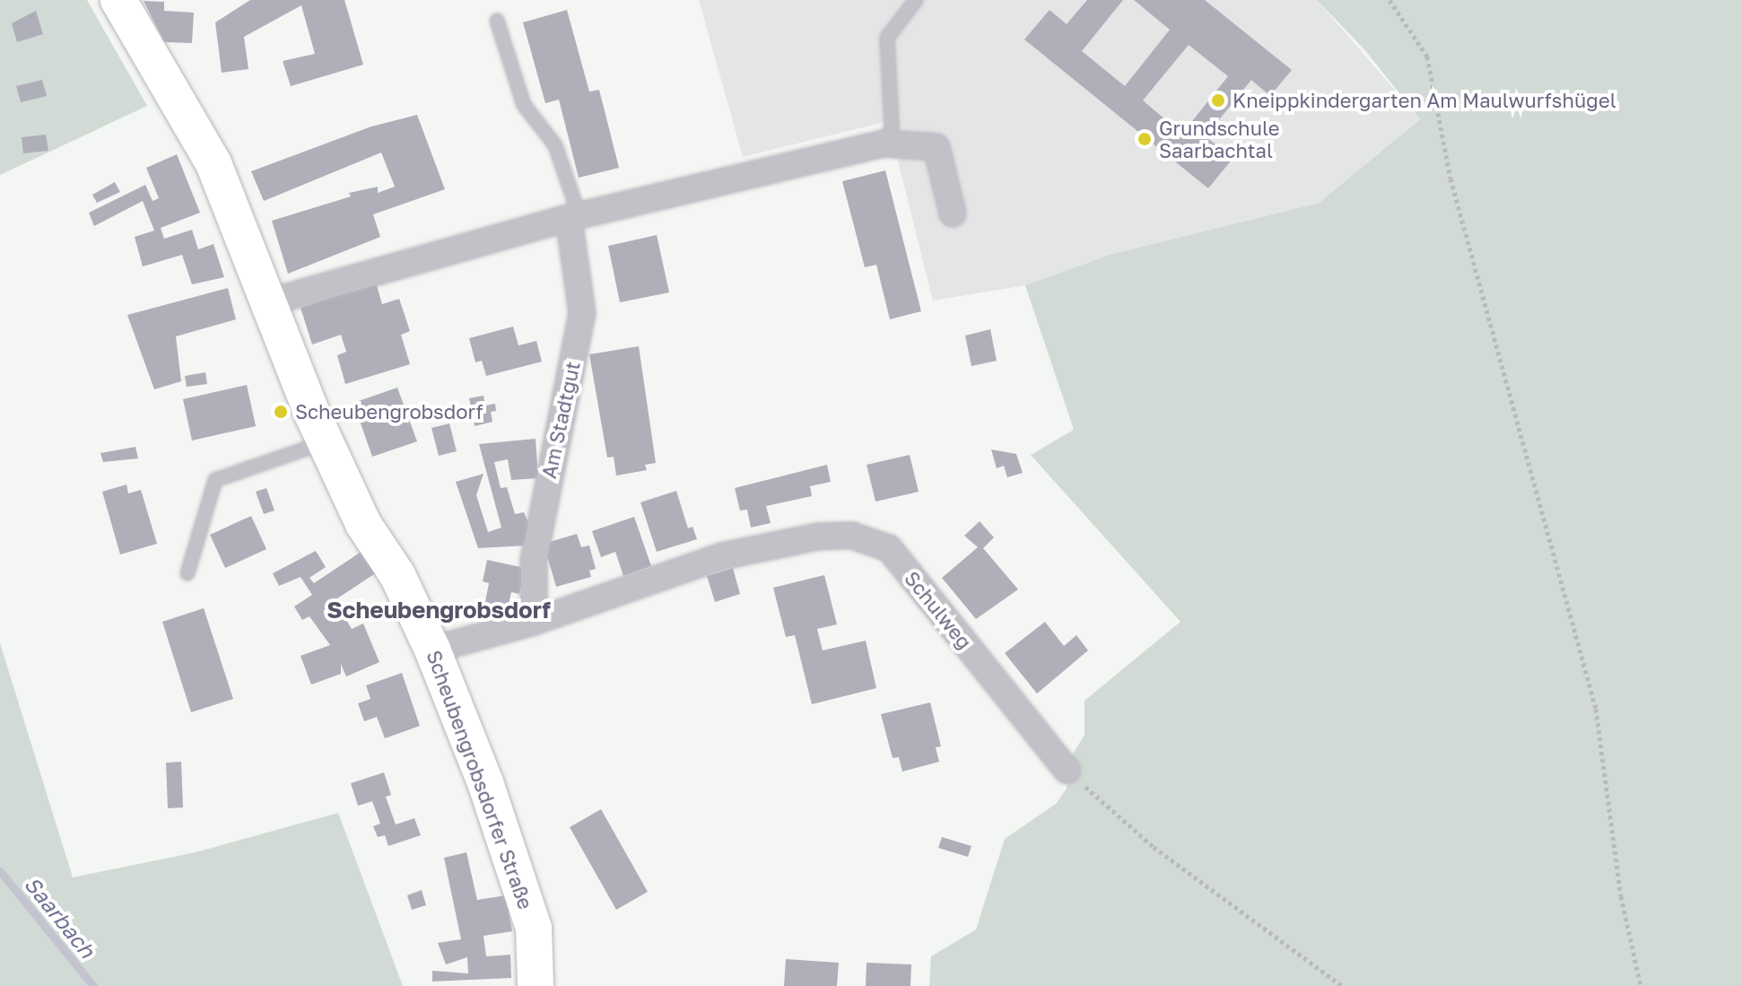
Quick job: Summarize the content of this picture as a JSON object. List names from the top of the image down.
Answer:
{
  "streets": {
    "main road": ["Scheubengrobsdorfer Straße"],
    "street": ["Am Stadtgut", "Schulweg"]
  },
  "crossings": [
    ["Am Stadtgut", "Schulweg"],
    ["Schulweg", "Scheubengrobsdorfer Straße"]
  ],
  "districts": ["Scheubengrobsdorf"],
  "water": ["Saarbach"],
  "places": ["Kneippkindergarten Am Maulwurfshügel", "Grundschule Saarbachtal", "Scheubengrobsdorf"]
}
